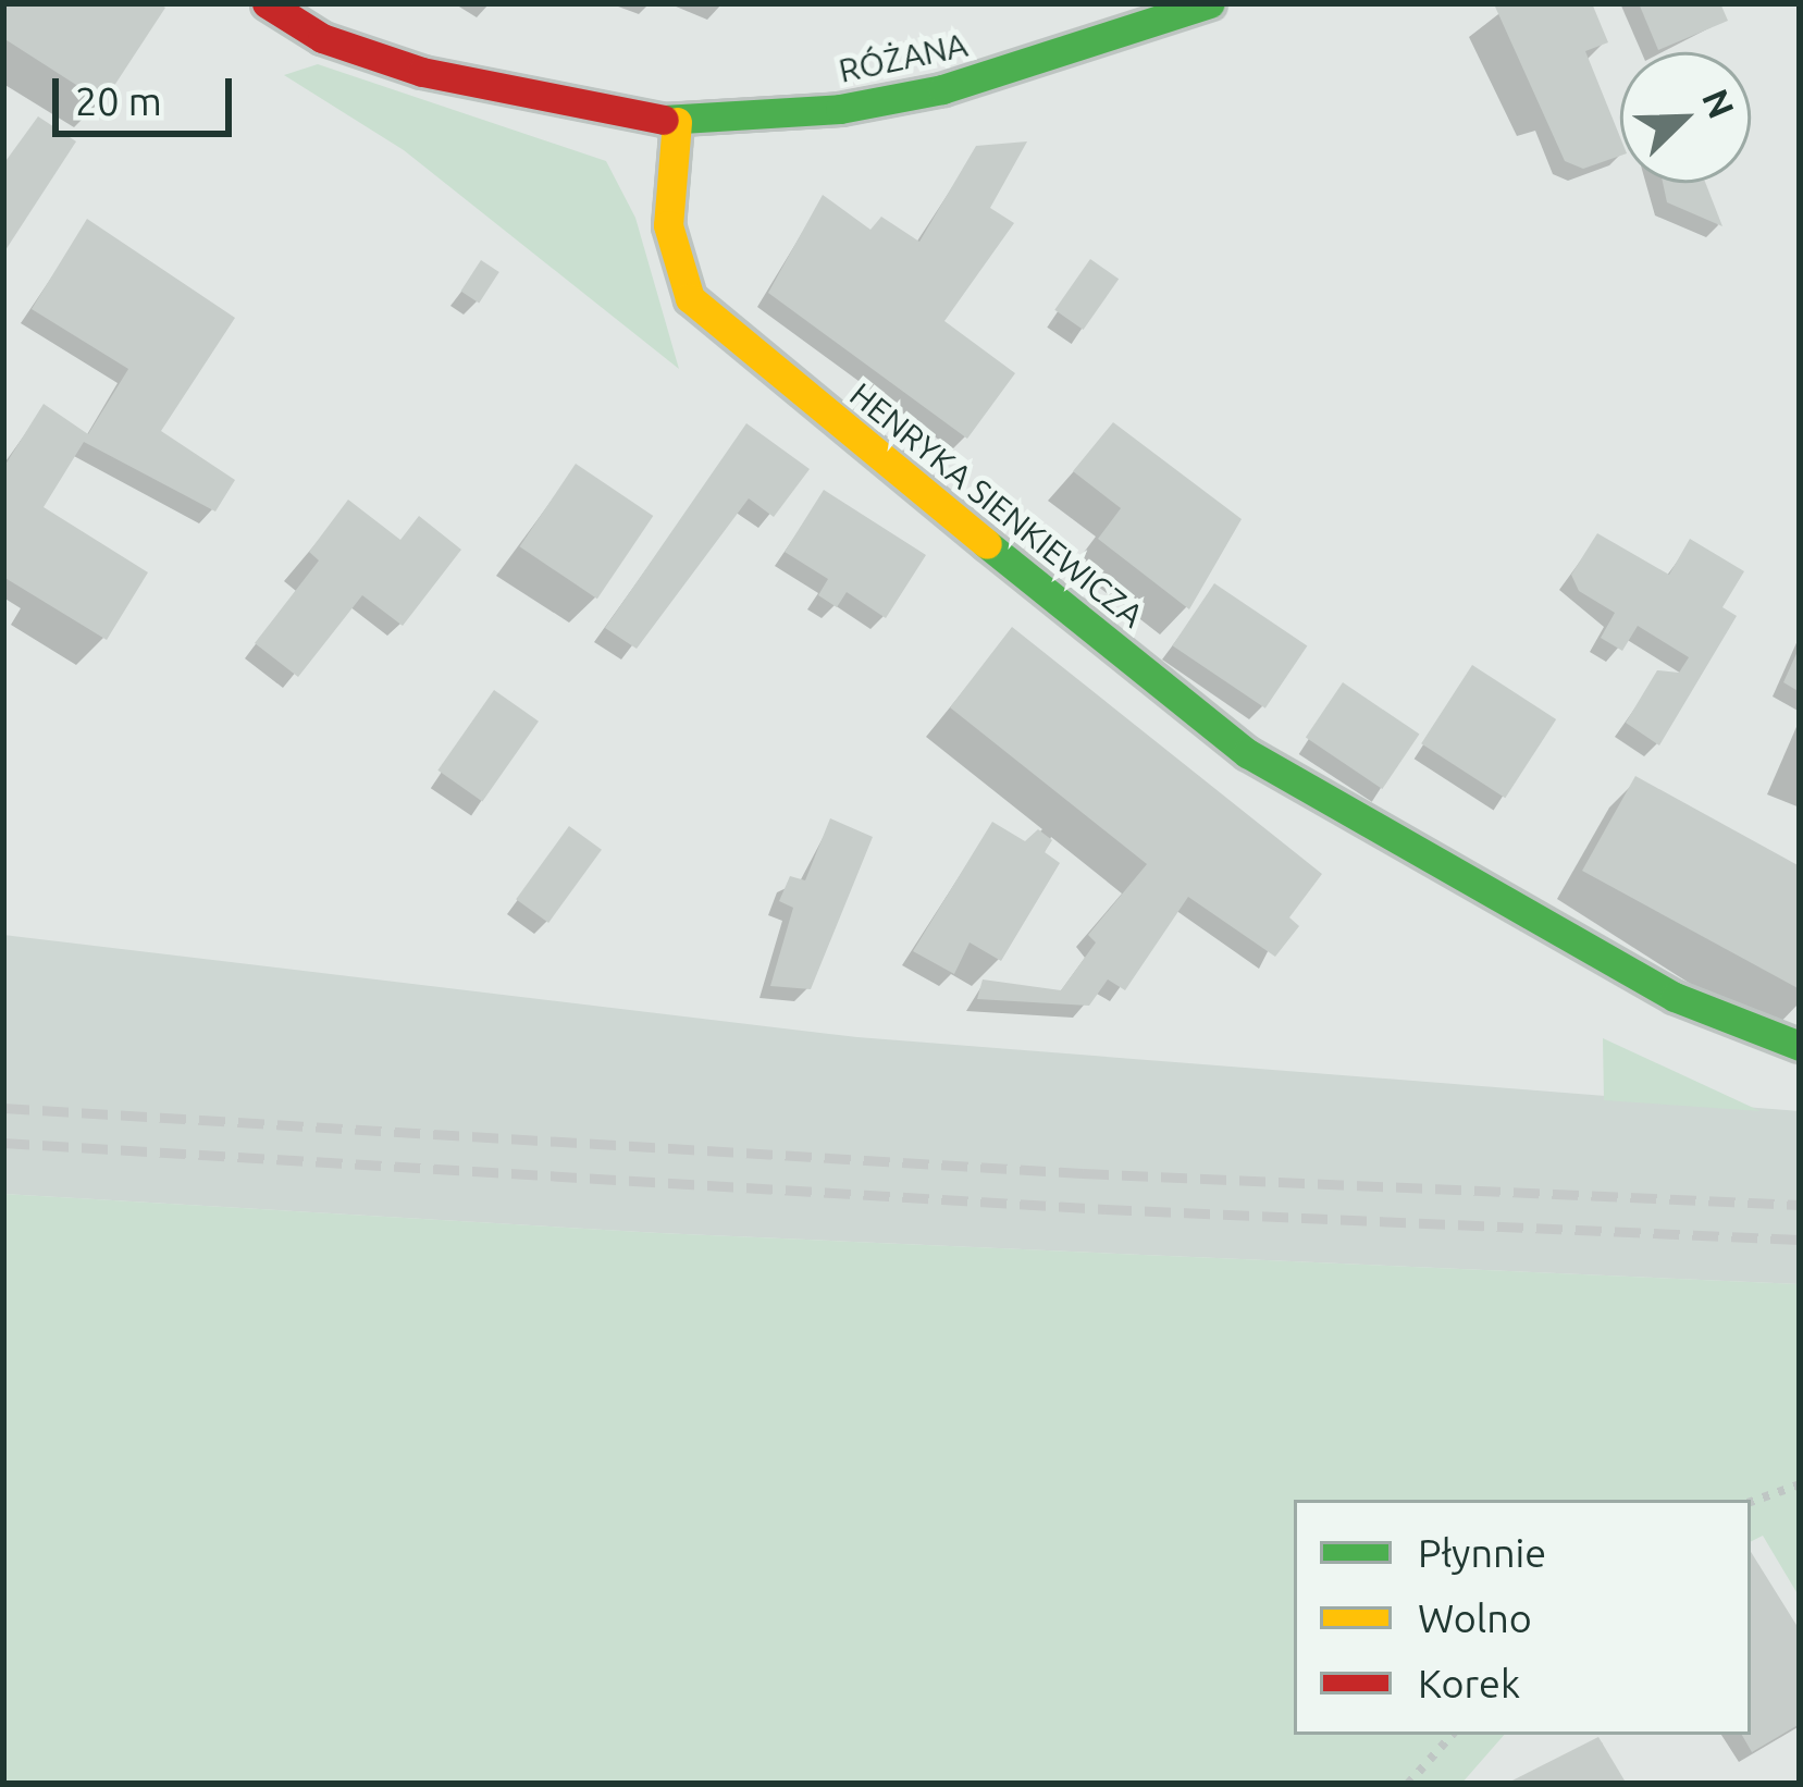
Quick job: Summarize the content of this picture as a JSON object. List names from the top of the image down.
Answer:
{
  "streets": {
    "street": ["RÓŻANA", "HENRYKA SIENKIEWICZA"]
  },
  "crossings": [
    ["RÓŻANA", "HENRYKA SIENKIEWICZA"]
  ],
  "legend": ["Płynnie", "Wolno", "Korek"],
  "scale_bar": "20 m",
  "north": "top right"
}
